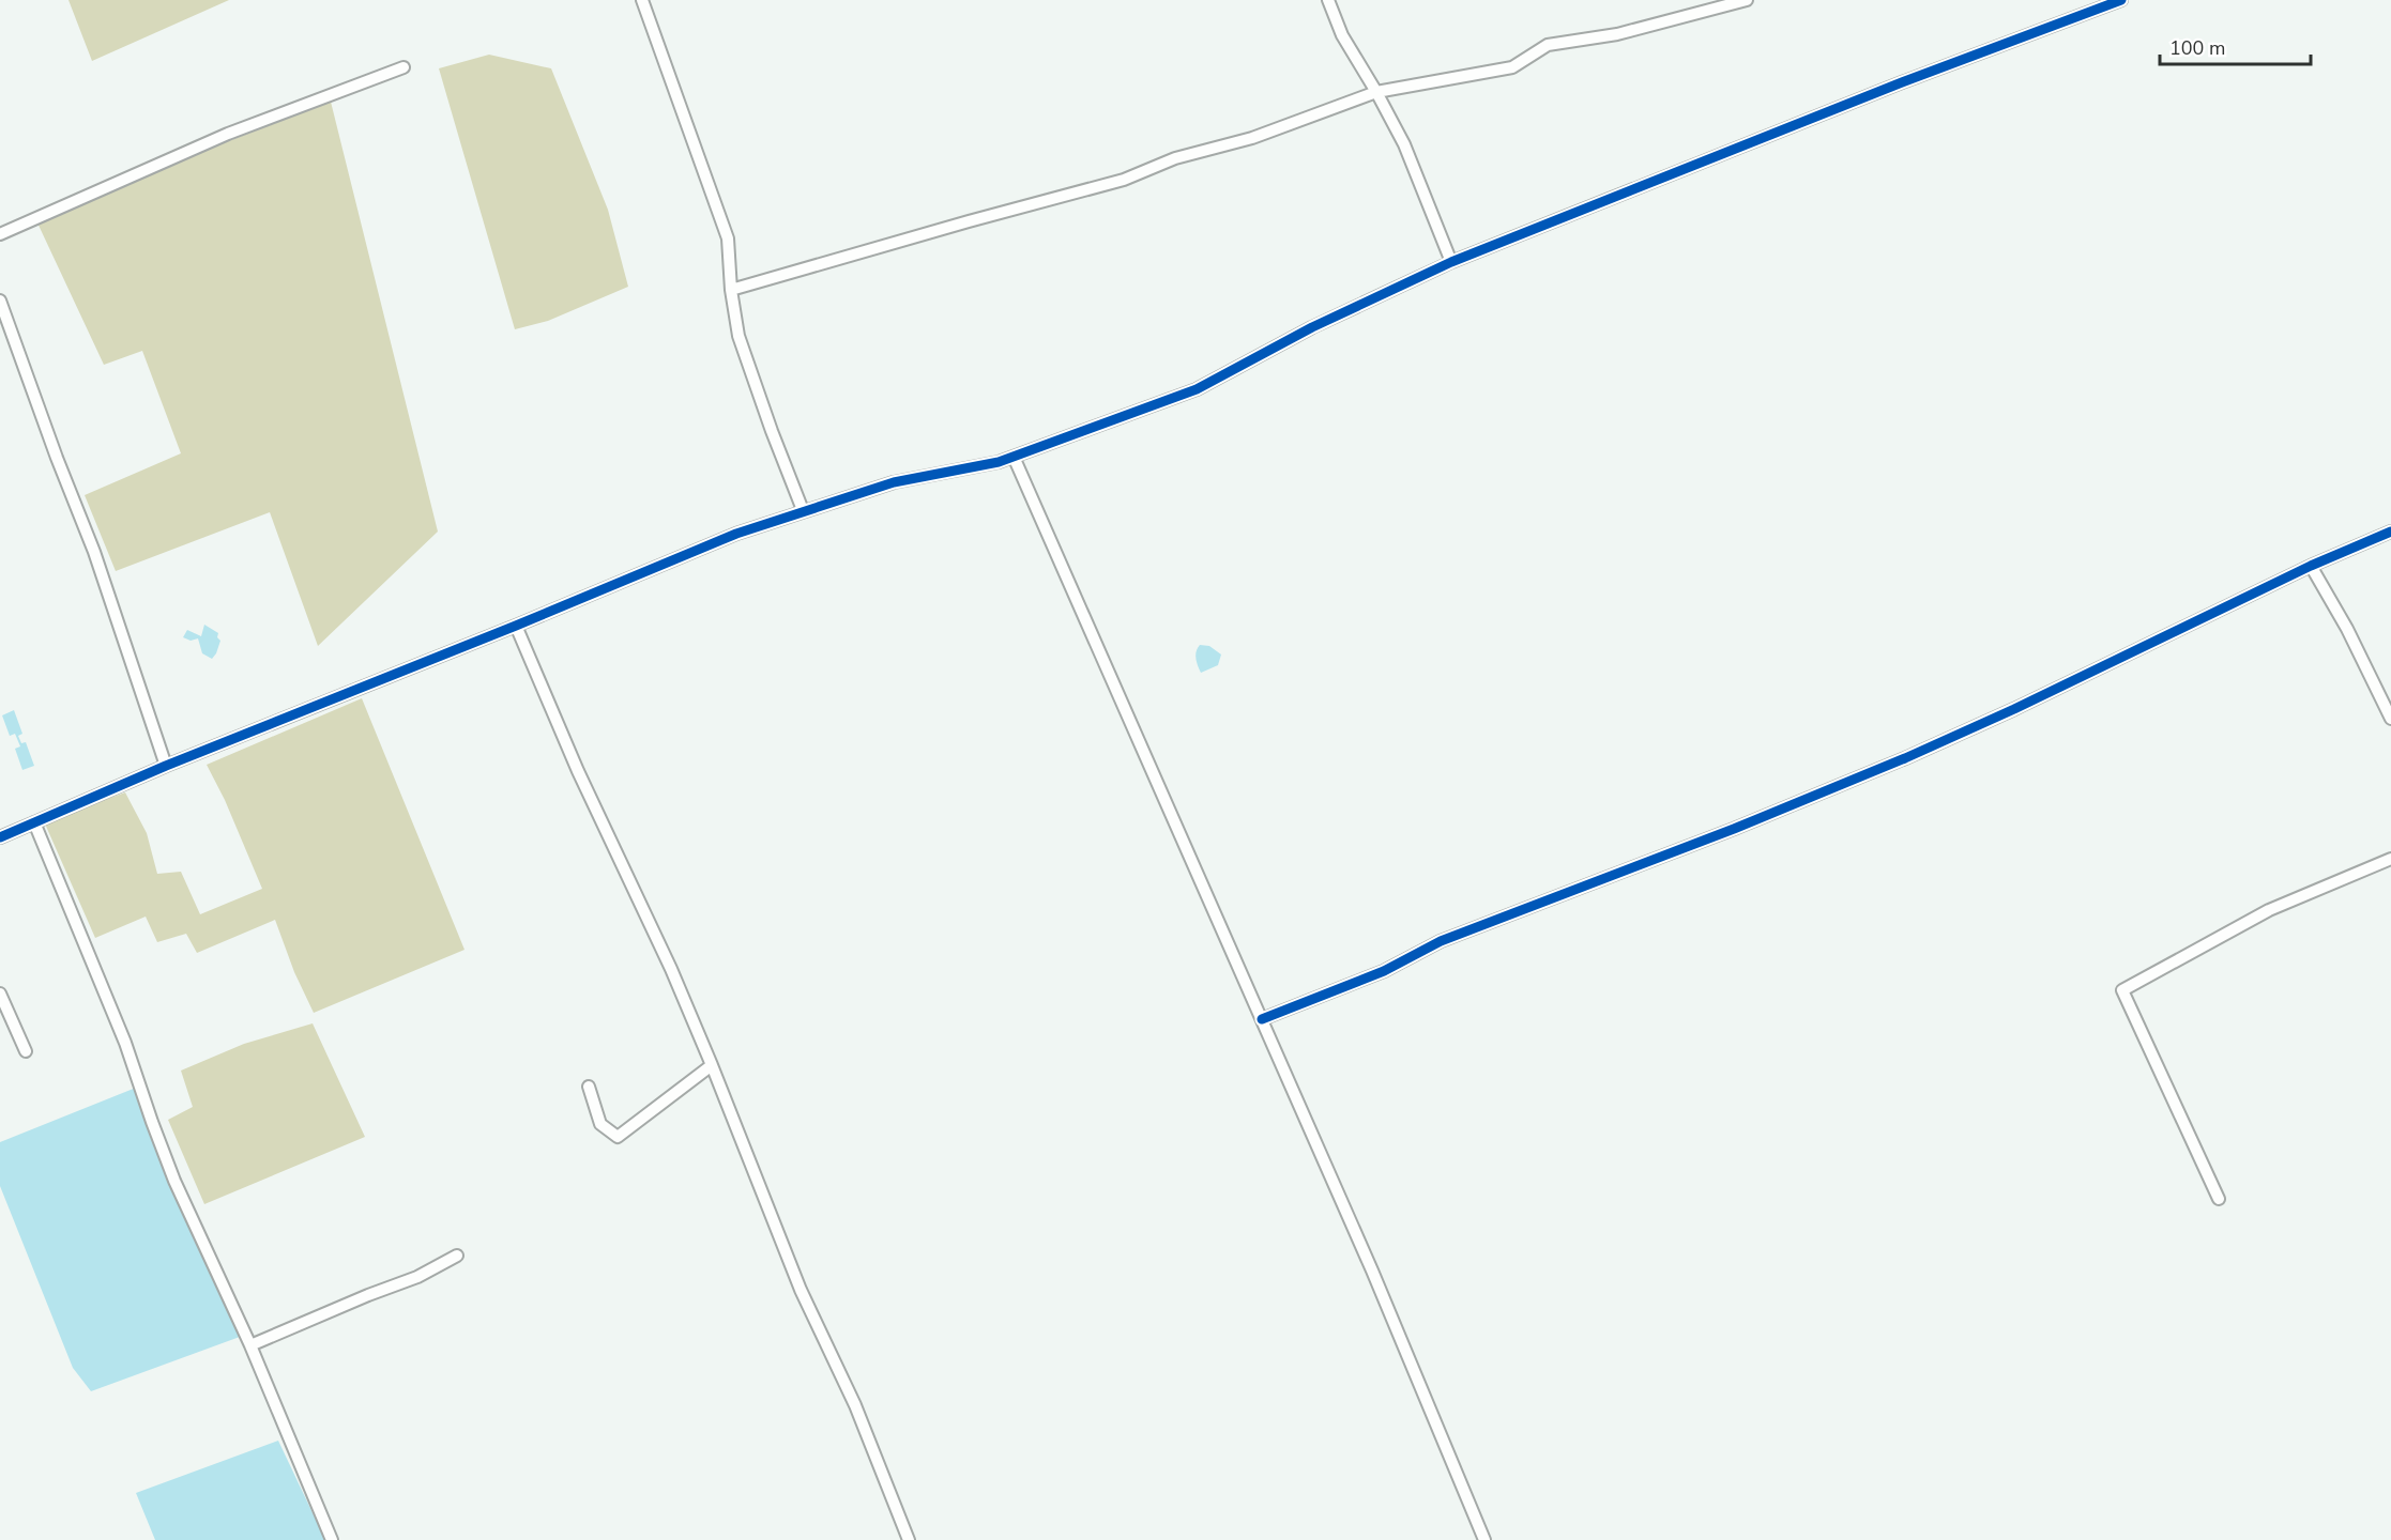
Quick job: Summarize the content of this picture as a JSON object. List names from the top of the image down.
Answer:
{
  "scale_bar": "100 m"
}
